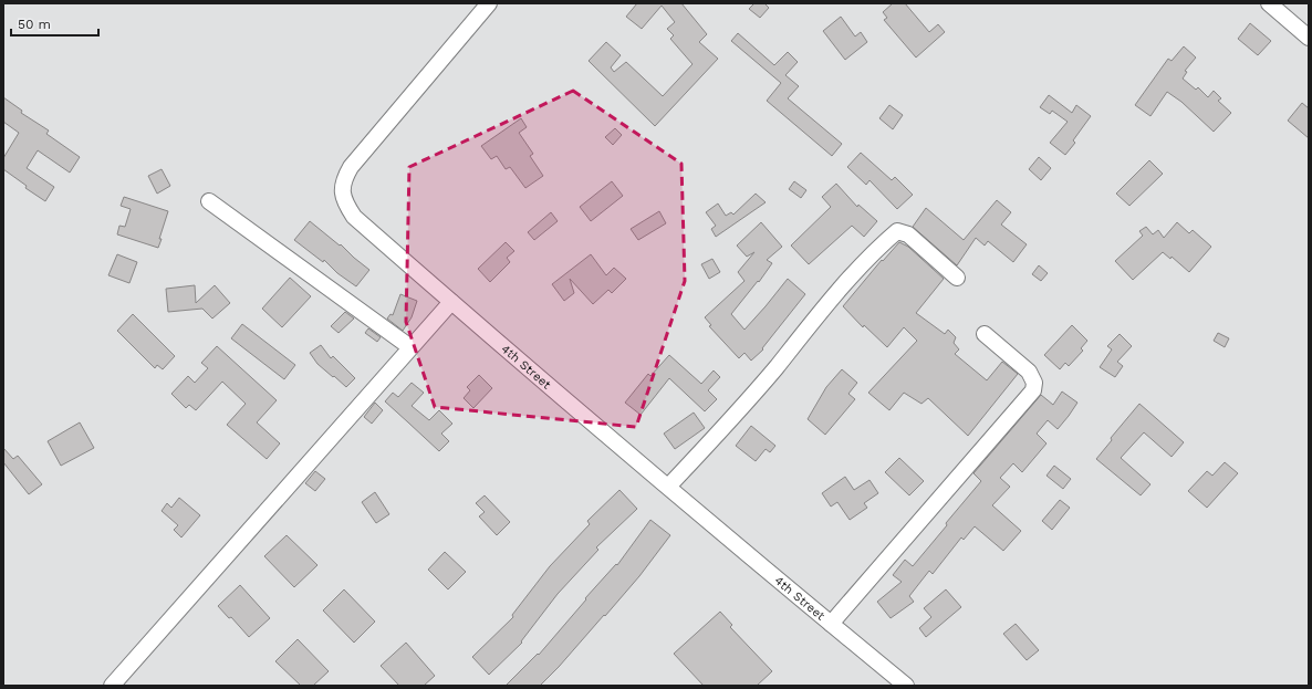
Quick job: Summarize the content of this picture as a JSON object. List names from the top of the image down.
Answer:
{
  "streets": {
    "street": ["4th Street"]
  },
  "scale_bar": "50 m"
}
